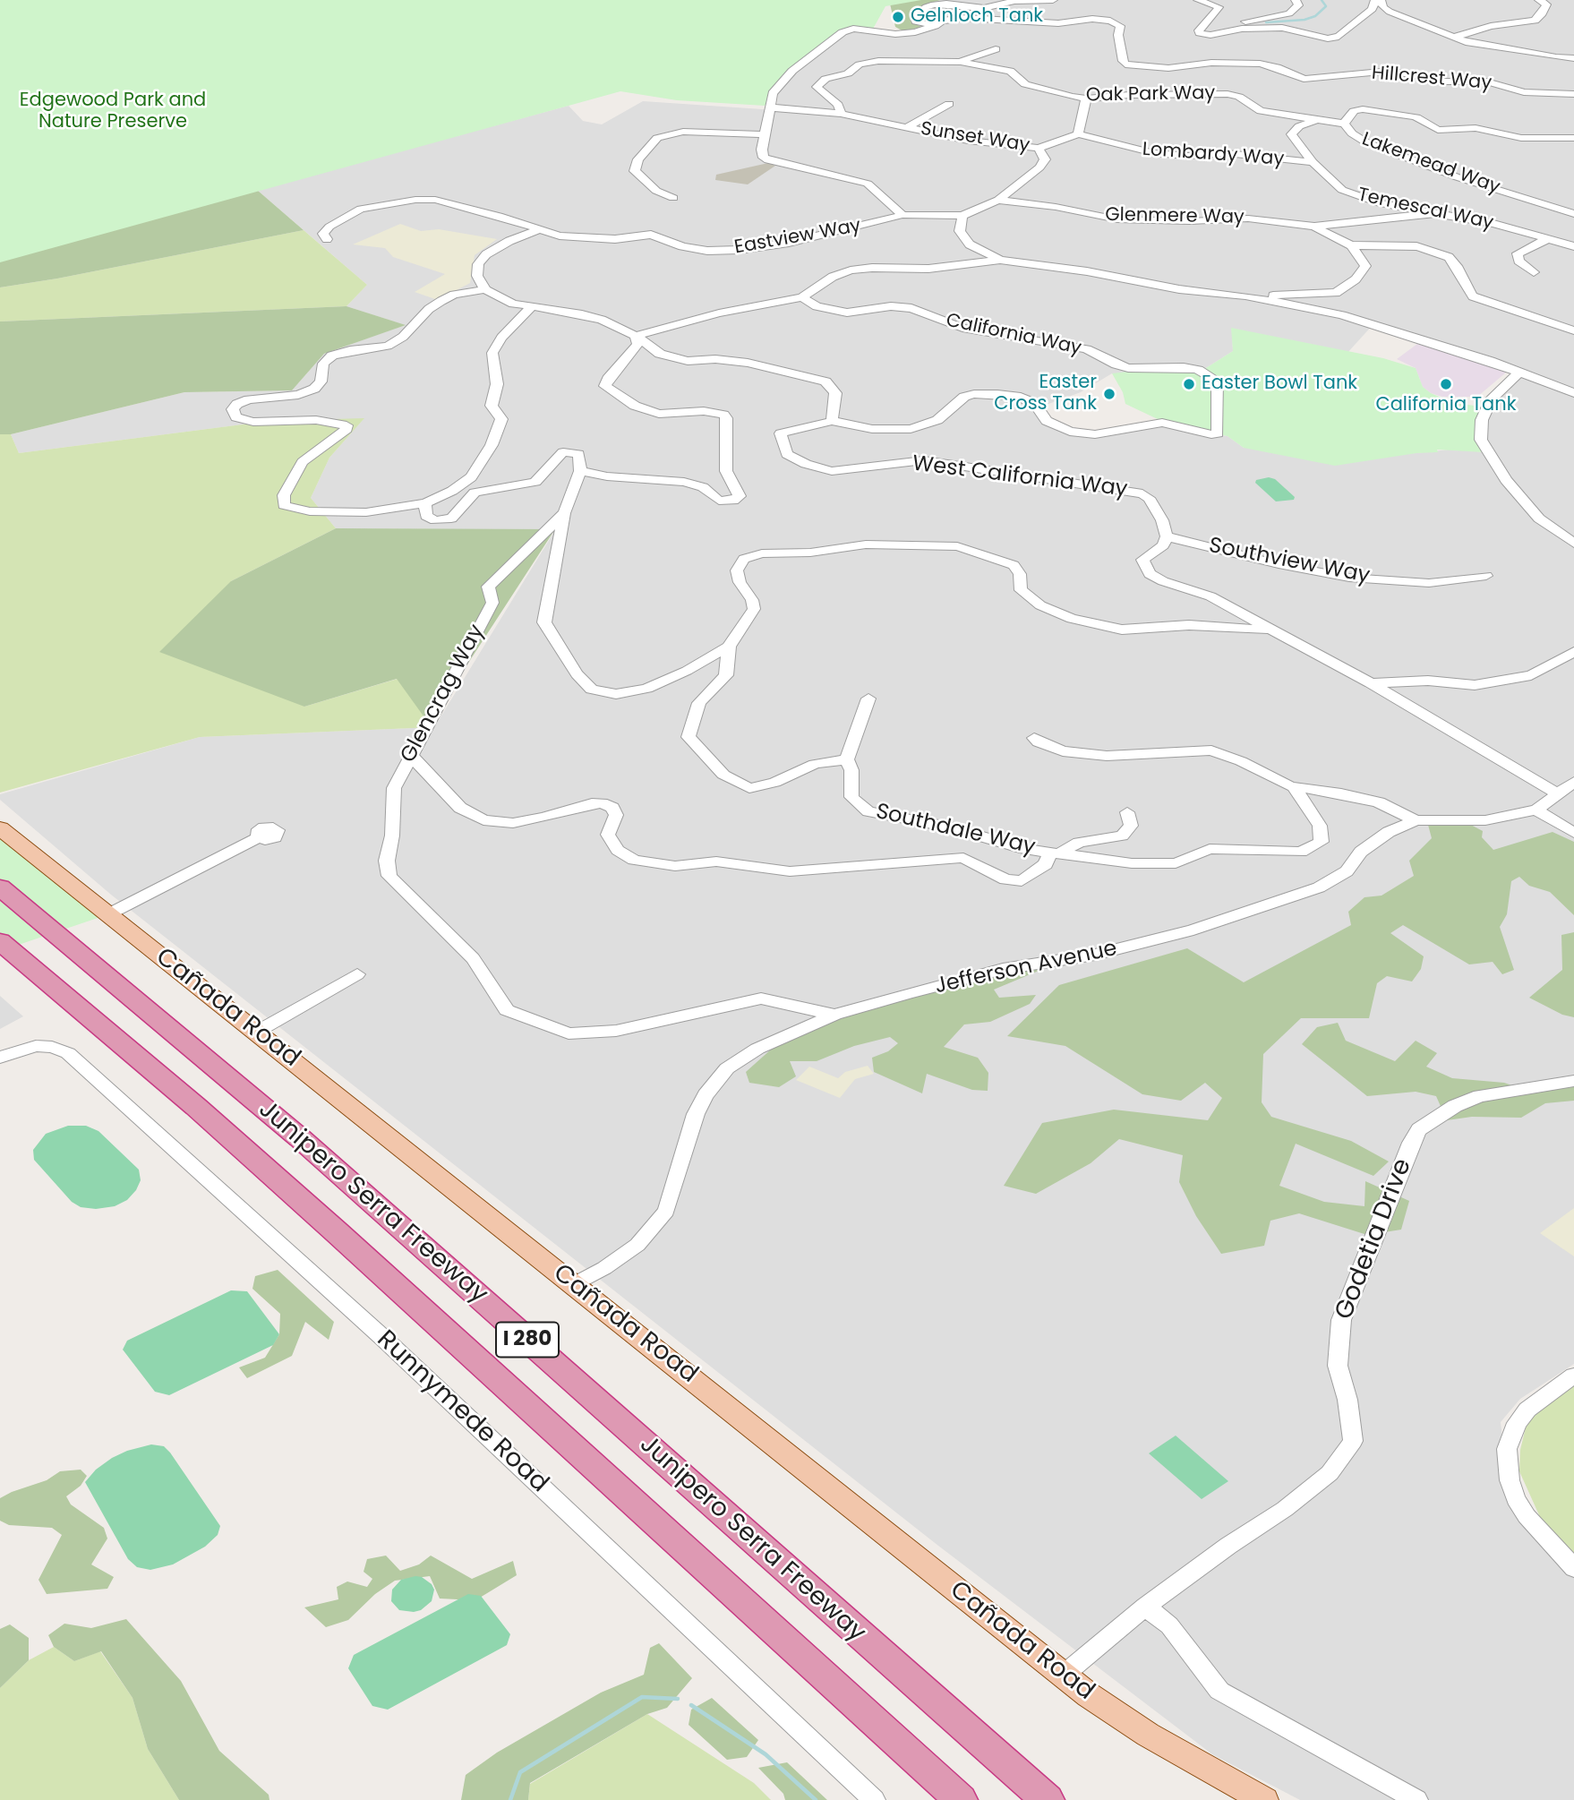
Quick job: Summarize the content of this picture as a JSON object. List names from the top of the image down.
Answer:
{
  "streets": {
    "highway": ["Junipero Serra Freeway", "I 280"],
    "main road": ["Cañada Road"],
    "street": [
      "Hillcrest Way",
      "Oak Park Way",
      "Sunset Way",
      "Lombardy Way",
      "Lakemead Way",
      "Temescal Way",
      "Glenmere Way",
      "Eastview Way",
      "California Way",
      "West California Way",
      "Southview Way",
      "Glencrag Way",
      "Southdale Way",
      "Jefferson Avenue",
      "Godetia Drive",
      "Runnymede Road"
    ]
  },
  "crossings": [
    ["Hillcrest Way", "Sunset Way"],
    ["Hillcrest Way", "Eastview Way"],
    ["Oak Park Way", "Sunset Way"],
    ["Oak Park Way", "Lakemead Way"],
    ["Oak Park Way", "Temescal Way"],
    ["Sunset Way", "Glenmere Way"],
    ["Lombardy Way", "Temescal Way"],
    ["California Way", "West California Way"],
    ["West California Way", "Southview Way"],
    ["Glencrag Way", "Jefferson Avenue"],
    ["Jefferson Avenue", "Cañada Road"],
    ["Cañada Road", "Godetia Drive"]
  ],
  "parks": ["Edgewood Park and Nature Preserve"],
  "places": [
    "Gelnloch Tank",
    "Easter Bowl Tank",
    "California Tank",
    "Easter Cross Tank"
  ]
}
